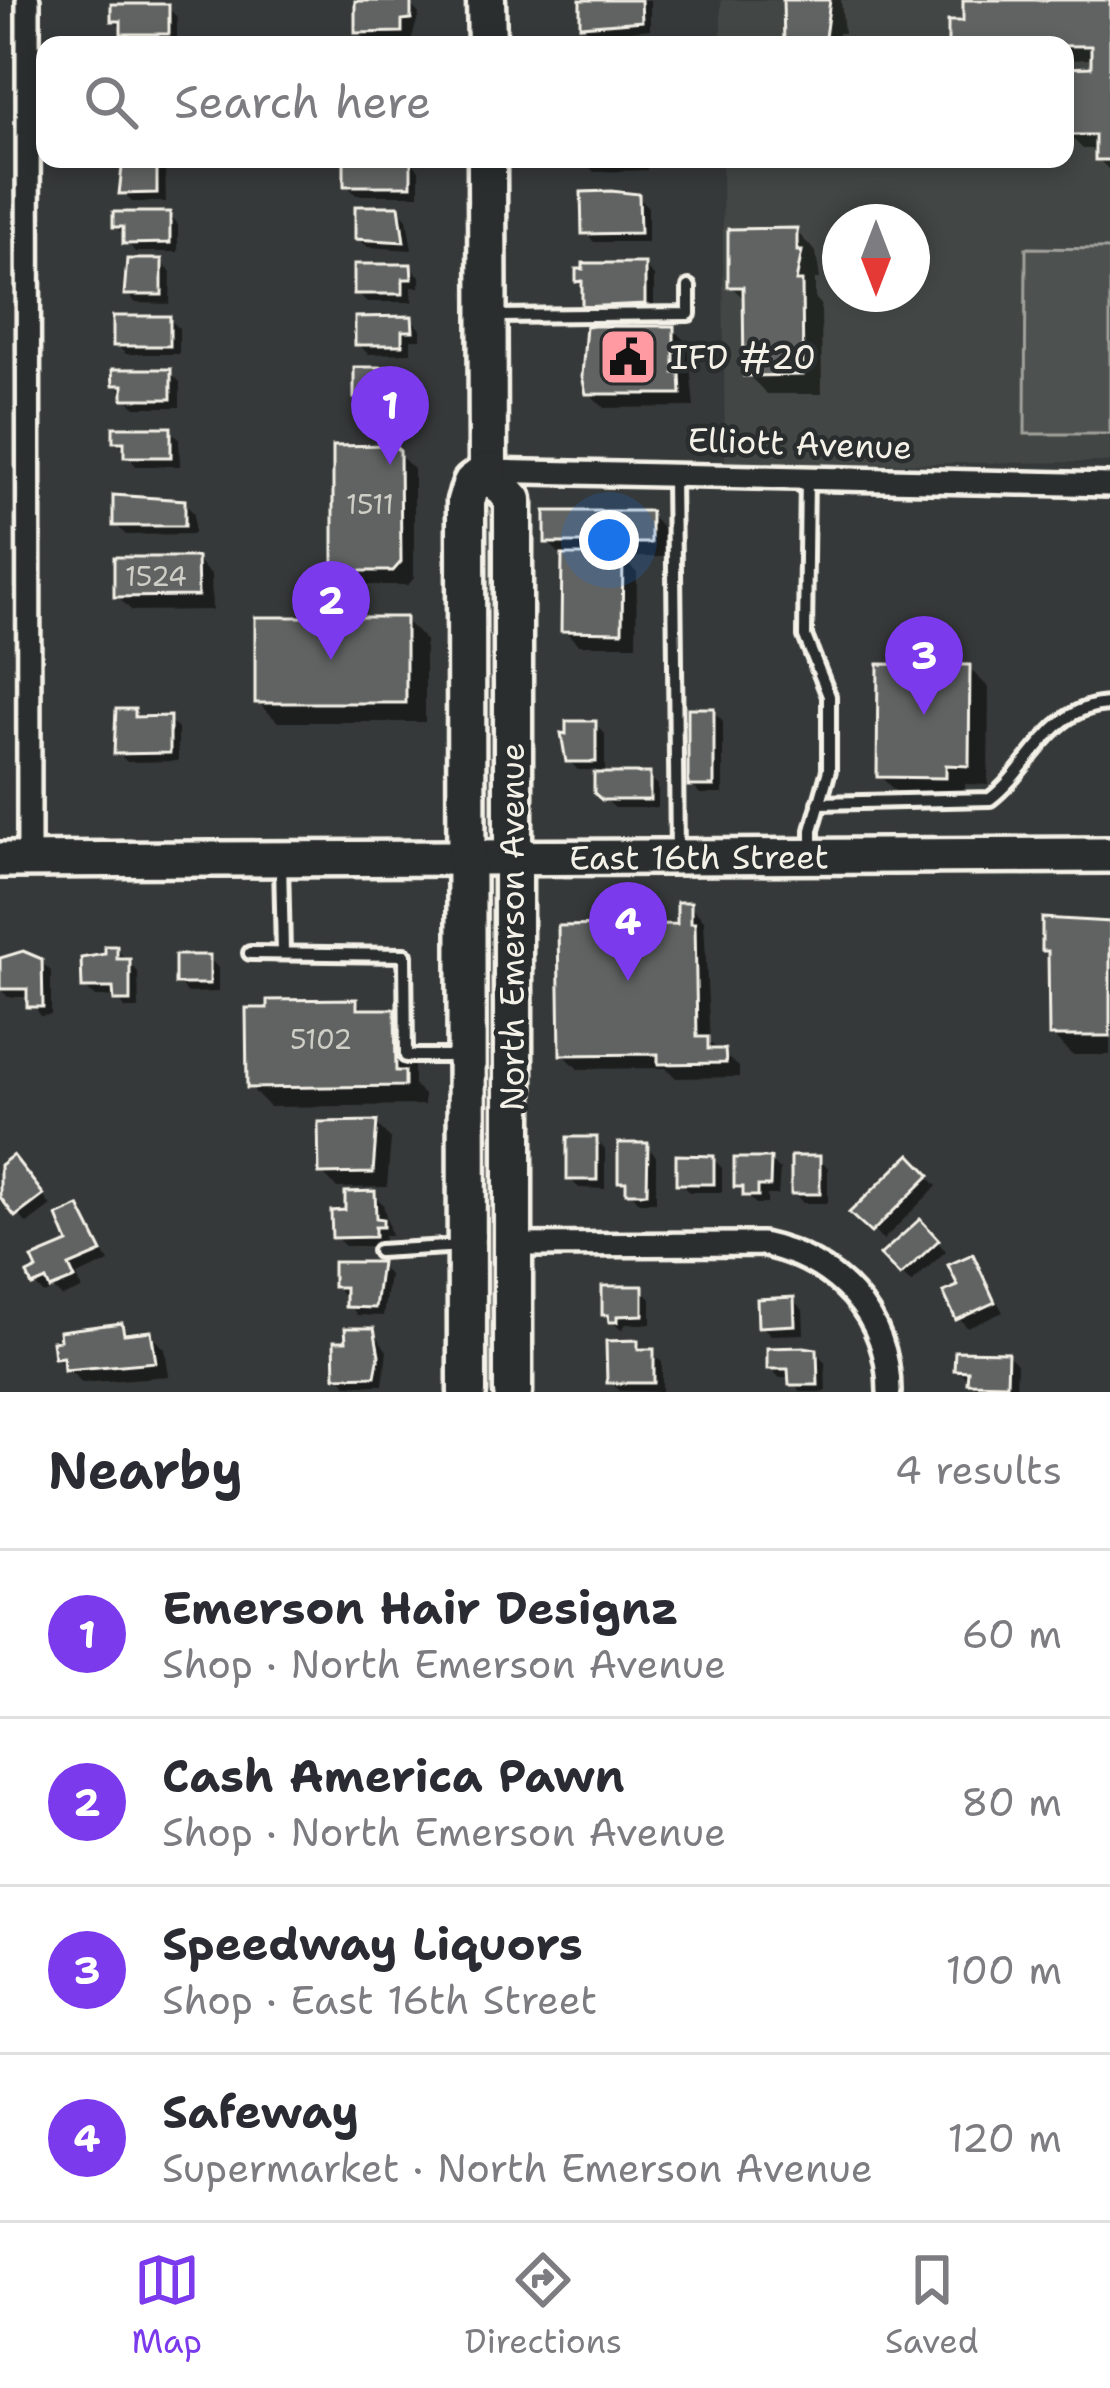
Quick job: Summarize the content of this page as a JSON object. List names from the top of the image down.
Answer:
{
  "streets": {
    "main road": ["East 16th Street", "North Emerson Avenue"],
    "street": ["Elliott Avenue"]
  },
  "crossings": [
    ["Elliott Avenue", "North Emerson Avenue"],
    ["East 16th Street", "North Emerson Avenue"]
  ],
  "places": {
    "public building": ["IFD #20"]
  },
  "house_numbers": ["1511", "1524", "5102"],
  "north": "bottom",
  "page": {
    "search": "Search here",
    "pins": [
      "1",
      "2",
      "3",
      "4"
    ],
    "heading": ["Nearby", "4 results"],
    "list": [
      {
        "mark": "1",
        "name": "Emerson Hair Designz",
        "note": "Shop · North Emerson Avenue",
        "value": "60 m"
      },
      {
        "mark": "2",
        "name": "Cash America Pawn",
        "note": "Shop · North Emerson Avenue",
        "value": "80 m"
      },
      {
        "mark": "3",
        "name": "Speedway Liquors",
        "note": "Shop · East 16th Street",
        "value": "100 m"
      },
      {
        "mark": "4",
        "name": "Safeway",
        "note": "Supermarket · North Emerson Avenue",
        "value": "120 m"
      }
    ],
    "nav": ["Map", "Directions", "Saved"]
  }
}
